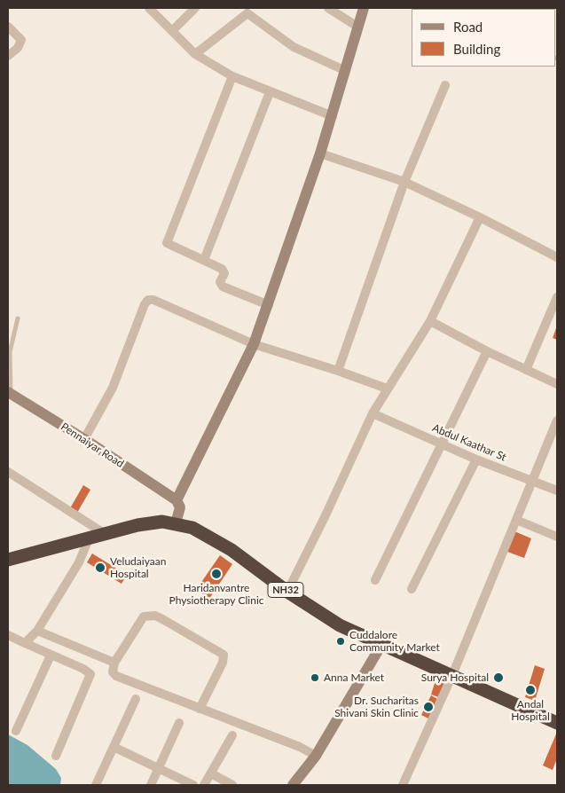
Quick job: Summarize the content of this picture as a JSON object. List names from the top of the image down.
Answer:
{
  "streets": {
    "highway": ["NH32"],
    "street": ["Abdul Kaathar St", "Pennaiyar Road"]
  },
  "places": [
    "Veludaiyaan Hospital",
    "Haridanvantre Physiotherapy Clinic",
    "Cuddalore Community Market",
    "Anna Market",
    "Surya Hospital",
    "Andal Hospital",
    "Dr. Sucharitas Shivani Skin Clinic"
  ],
  "legend": ["Road", "Building"]
}
